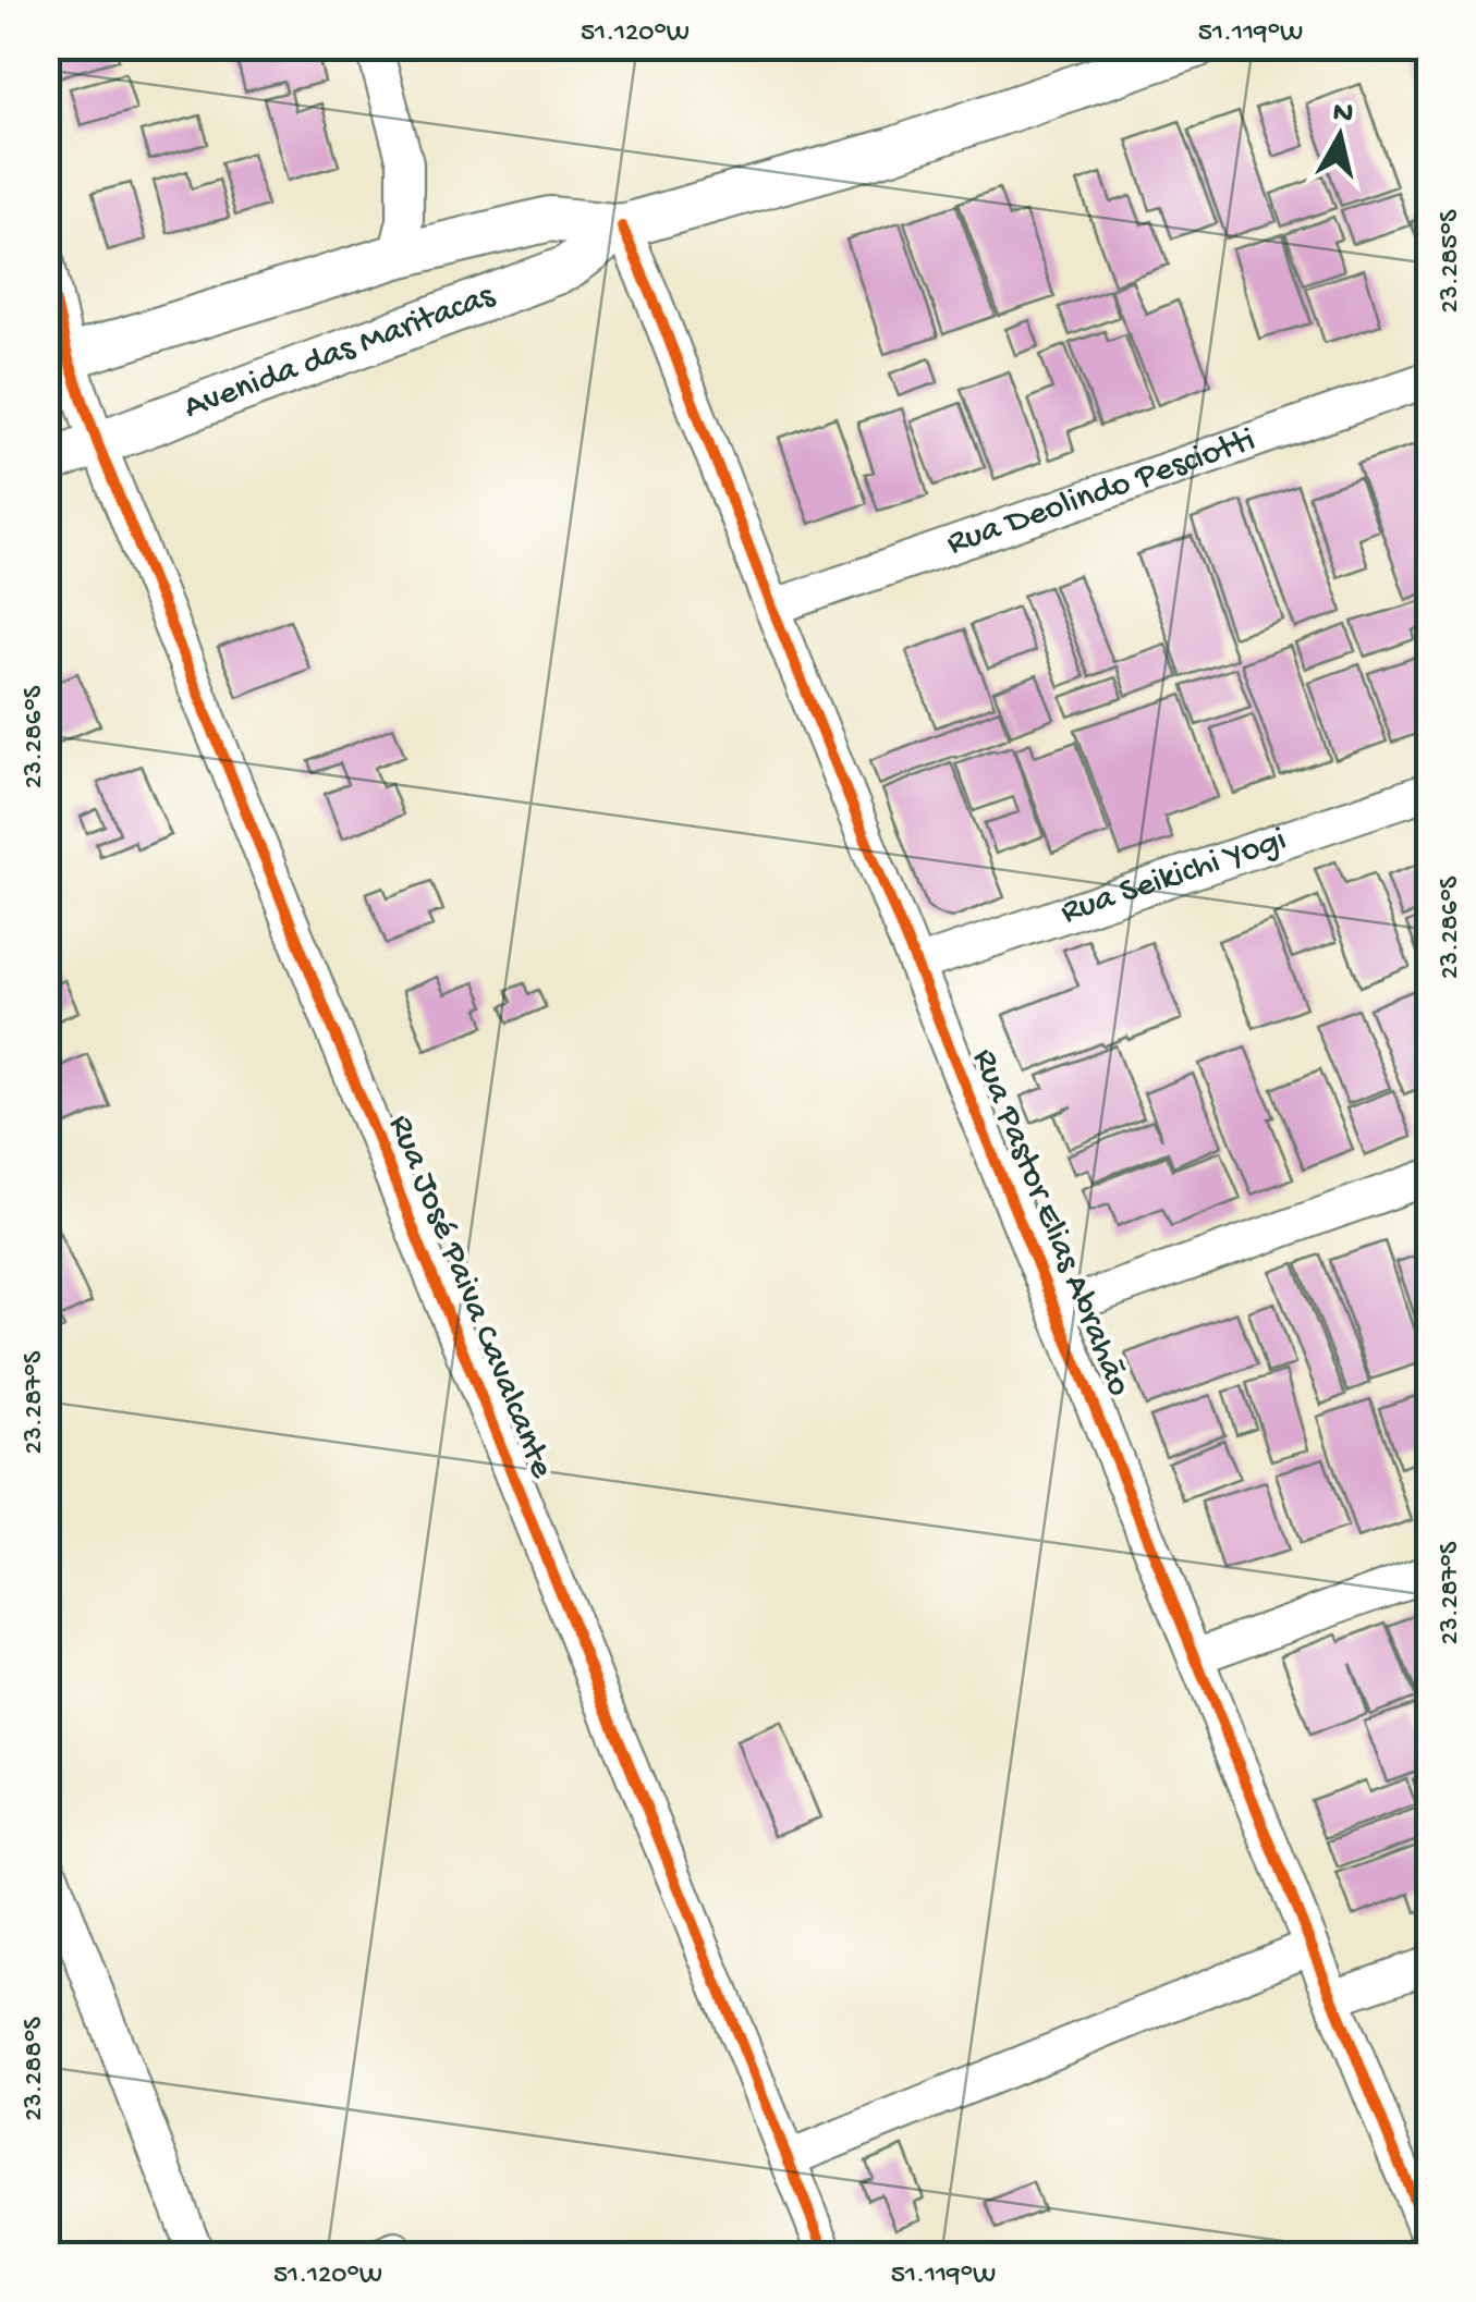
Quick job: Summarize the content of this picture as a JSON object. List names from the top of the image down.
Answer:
{
  "streets": {
    "street": [
      "Avenida das Maritacas",
      "Rua Deolindo Pesciotti",
      "Rua Seikichi Yogi",
      "Rua Pastor Elias Abrahão",
      "Rua José Paiva Cavalcante"
    ]
  },
  "crossings": [
    ["Avenida das Maritacas", "Rua Pastor Elias Abrahão"],
    ["Avenida das Maritacas", "Rua José Paiva Cavalcante"],
    ["Rua Deolindo Pesciotti", "Rua Pastor Elias Abrahão"],
    ["Rua Seikichi Yogi", "Rua Pastor Elias Abrahão"]
  ],
  "north": "top",
  "coordinates": [
    "51.120°W",
    "51.119°W",
    "23.285°S",
    "23.286°S",
    "23.287°S",
    "23.288°S"
  ]
}
